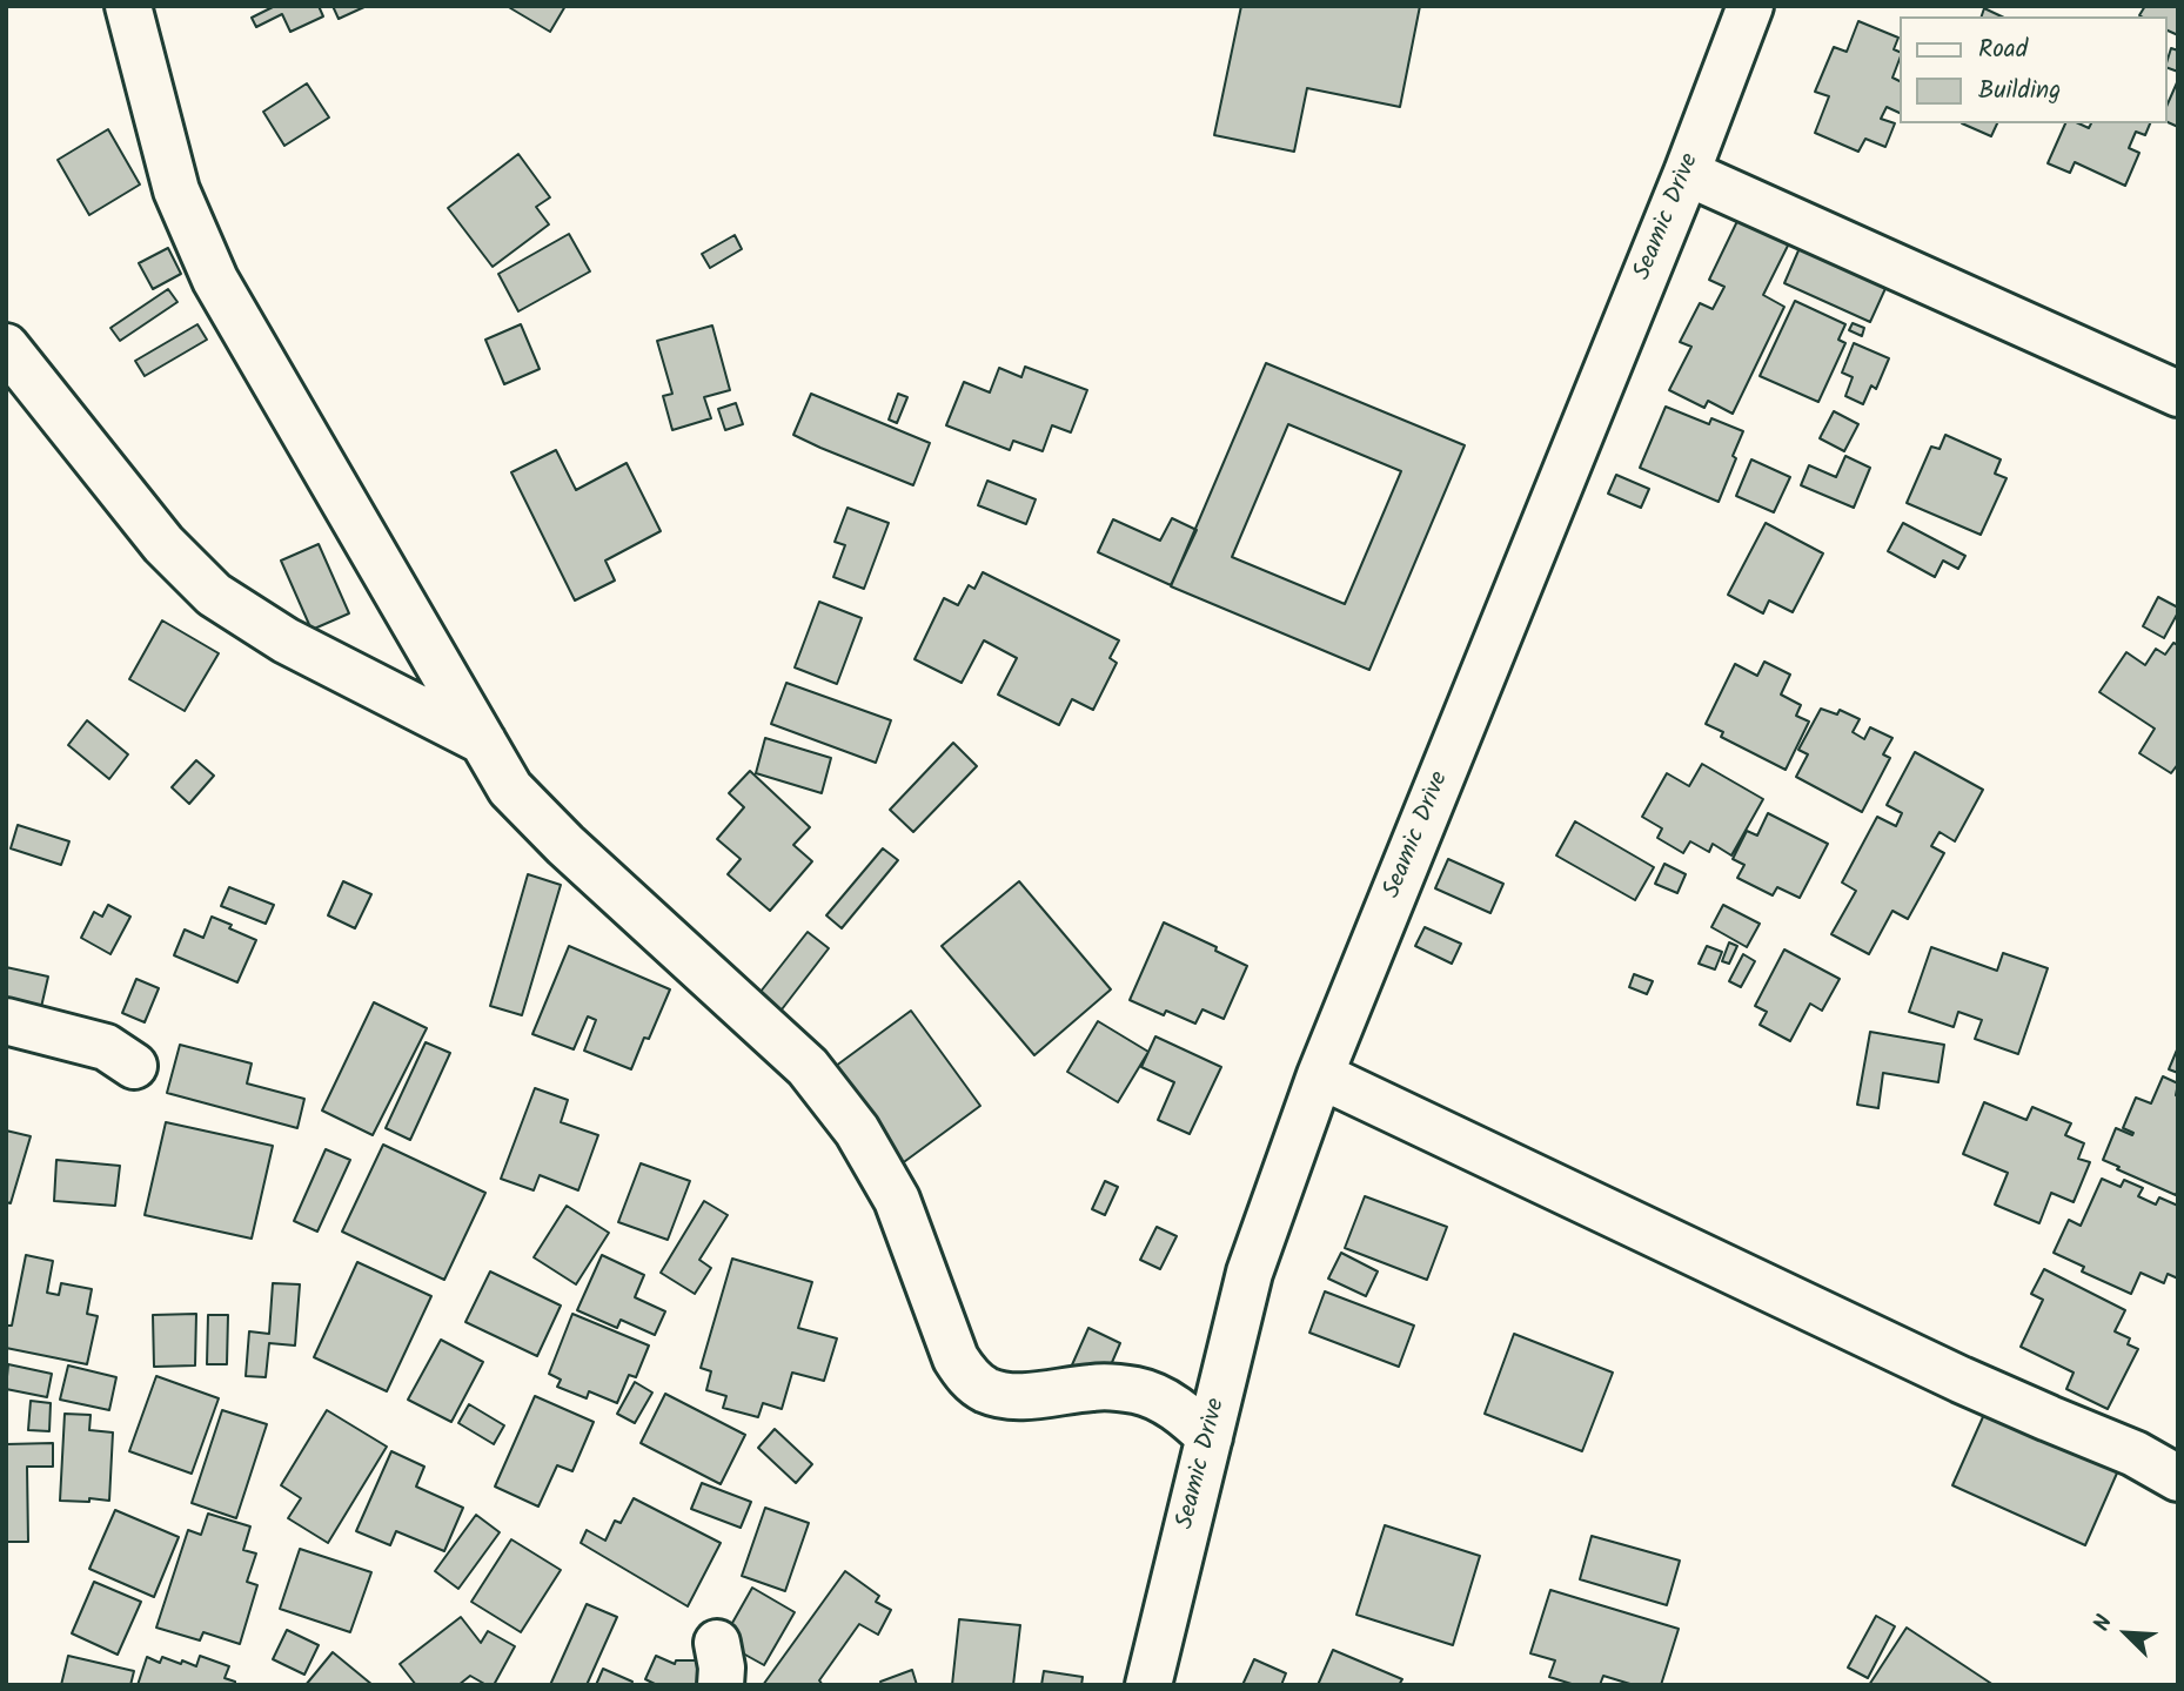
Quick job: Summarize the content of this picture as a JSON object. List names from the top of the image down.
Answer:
{
  "streets": {
    "street": ["Seamic Drive"]
  },
  "legend": ["Road", "Building"],
  "north": "top left"
}
